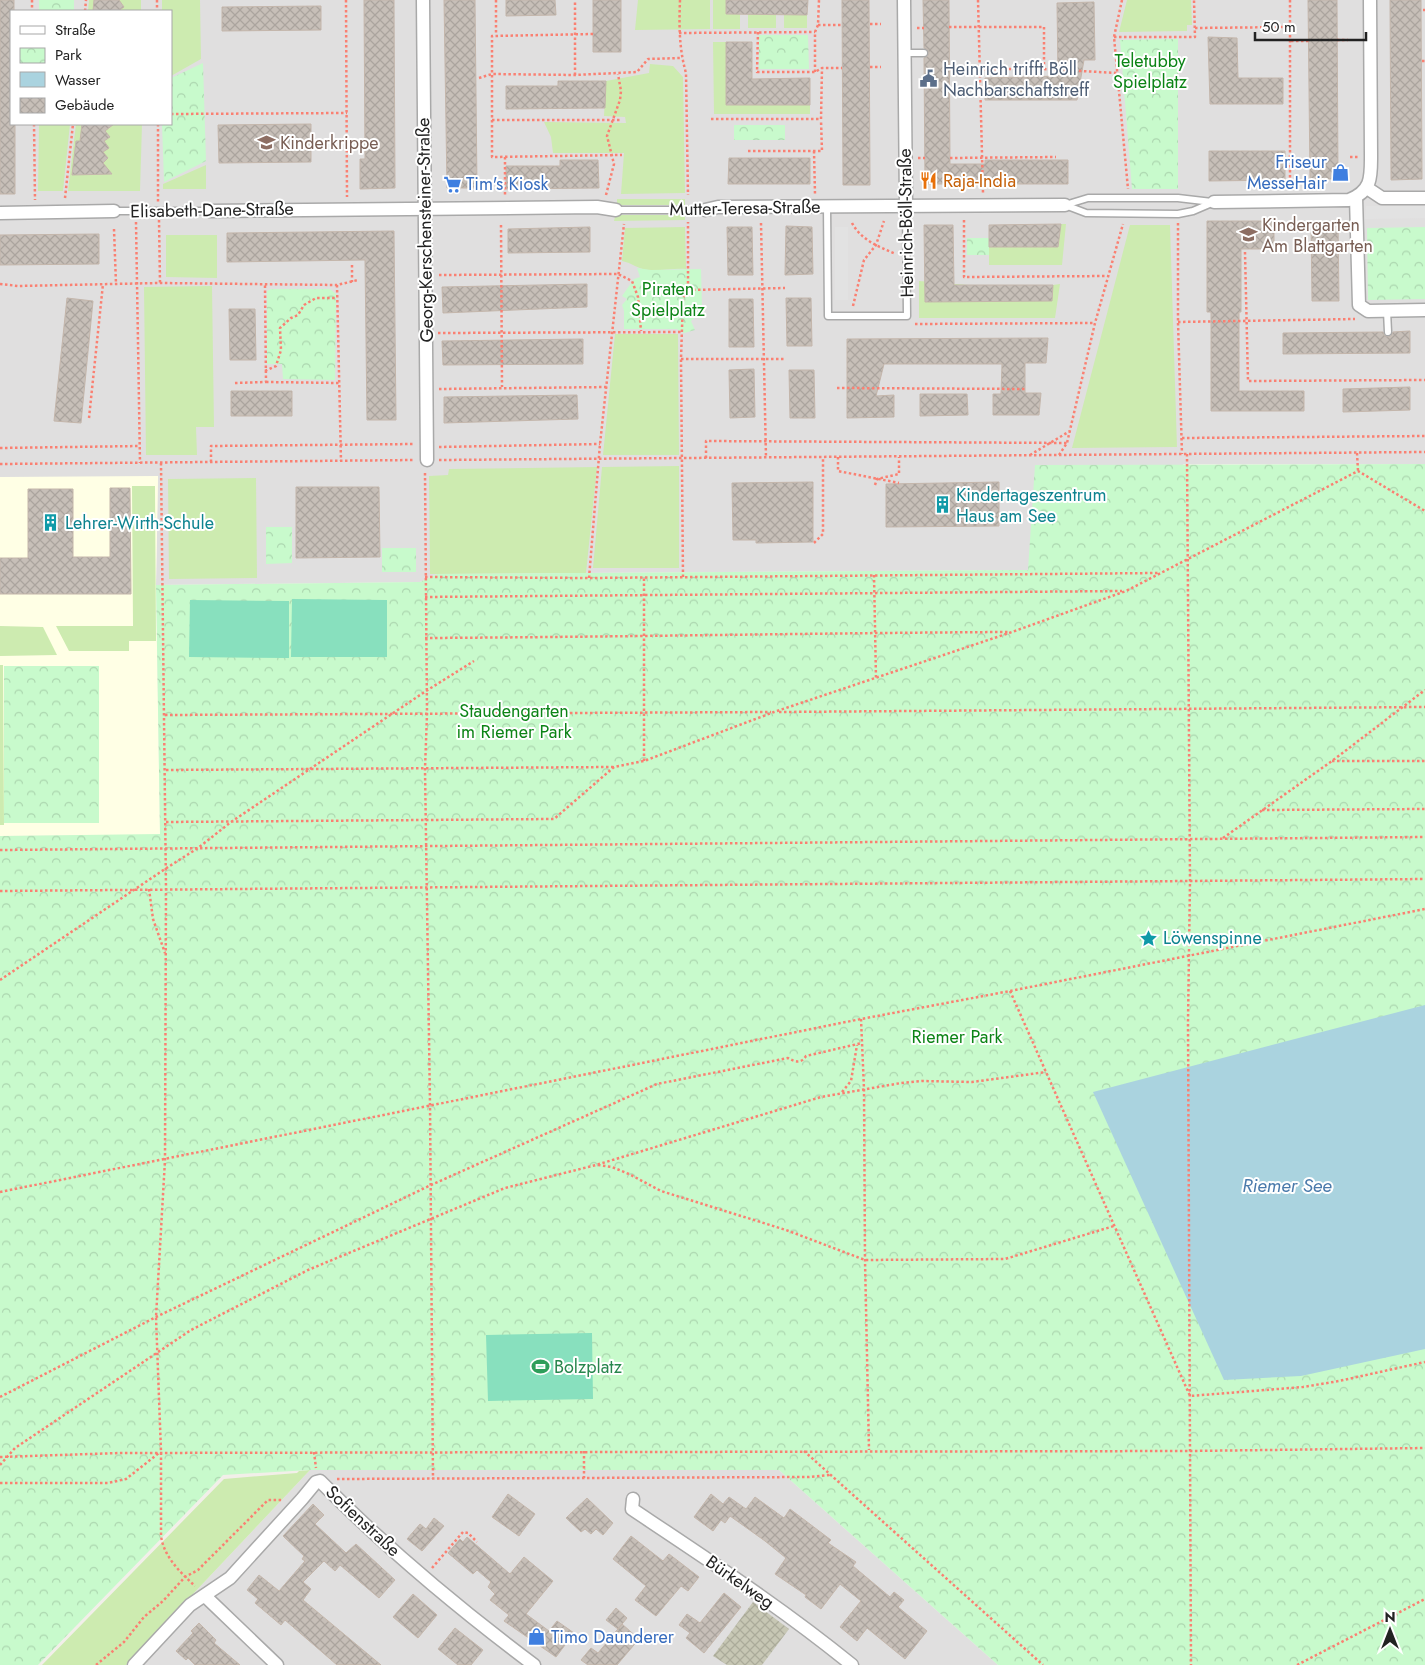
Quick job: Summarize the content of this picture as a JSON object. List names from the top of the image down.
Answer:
{
  "streets": {
    "street": [
      "Mutter-Teresa-Straße",
      "Elisabeth-Dane-Straße",
      "Heinrich-Böll-Straße",
      "Georg-Kerschensteiner-Straße",
      "Sofienstraße",
      "Bürkelweg"
    ]
  },
  "crossings": [
    ["Mutter-Teresa-Straße", "Elisabeth-Dane-Straße"],
    ["Mutter-Teresa-Straße", "Heinrich-Böll-Straße"],
    ["Mutter-Teresa-Straße", "Georg-Kerschensteiner-Straße"],
    ["Elisabeth-Dane-Straße", "Georg-Kerschensteiner-Straße"]
  ],
  "water": ["Riemer See"],
  "parks": [
    "Teletubby Spielplatz",
    "Piraten Spielplatz",
    "Staudengarten im Riemer Park",
    "Riemer Park"
  ],
  "places": {
    "public building": ["Heinrich trifft Böll Nachbarschaftstreff"],
    "school or university": ["Kinderkrippe", "Kindergarten Am Blattgarten"],
    "shop": ["Friseur MesseHair", "Timo Daunderer"],
    "restaurant": ["Raja-India"],
    "supermarket": ["Tim's Kiosk"],
    "building": ["Kindertageszentrum Haus am See", "Lehrer-Wirth-Schule"],
    "place": ["Löwenspinne"],
    "sports": ["Bolzplatz"]
  },
  "legend": [
    "Straße",
    "Park",
    "Wasser",
    "Gebäude"
  ],
  "scale_bar": "50 m",
  "north": "top"
}
